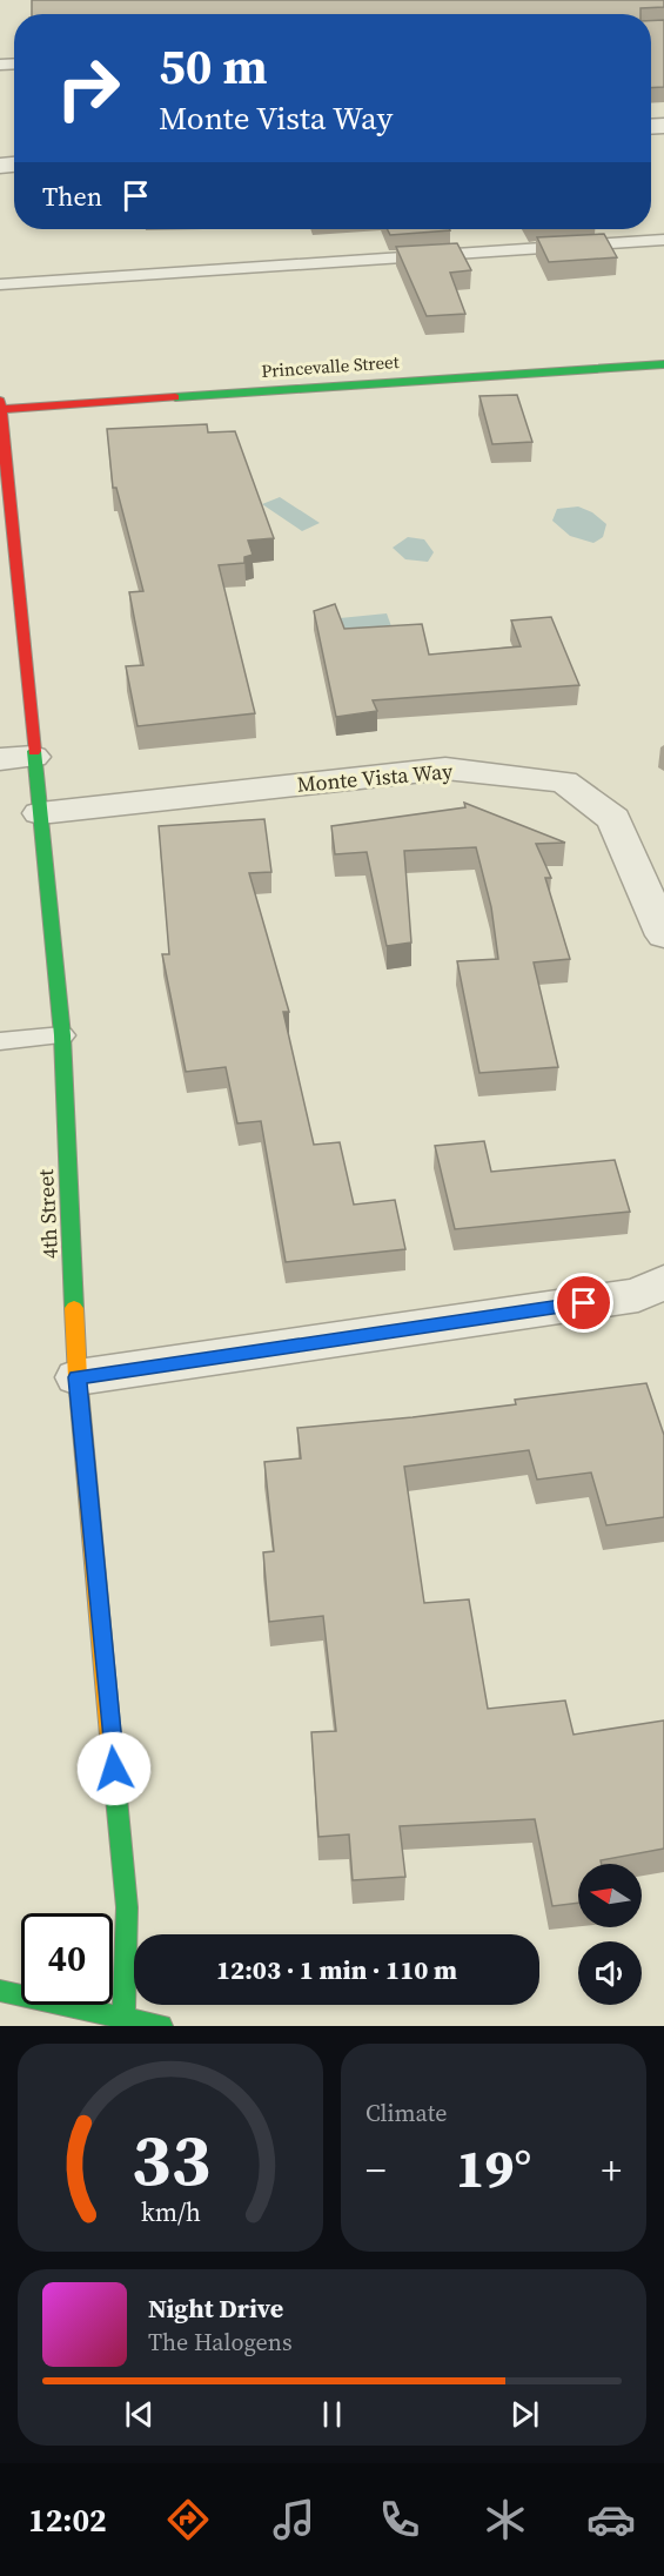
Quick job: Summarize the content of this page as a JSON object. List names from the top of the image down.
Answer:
{
  "streets": {
    "street": ["Princevalle Street", "Monte Vista Way", "4th Street"]
  },
  "crossings": [
    ["Princevalle Street", "4th Street"],
    ["Monte Vista Way", "4th Street"]
  ],
  "north": "left",
  "page": {
    "turn": ["50 m", "Monte Vista Way"],
    "then": "Then",
    "limit": "40",
    "trip": "12:03 · 1 min · 110 m",
    "tile": "Climate",
    "heat": ["−", "19°", "+"],
    "song": ["Night Drive", "The Halogens"],
    "tabs": "12:02",
    "gauge": ["33", "km/h"]
  }
}
